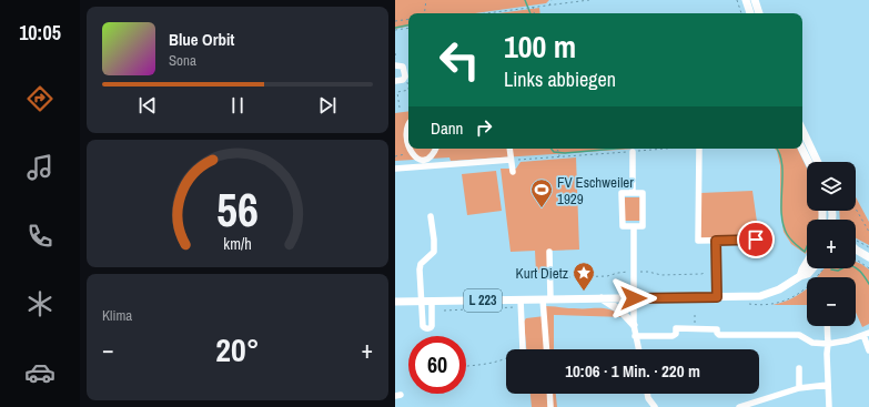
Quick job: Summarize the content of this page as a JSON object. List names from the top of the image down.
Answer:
{
  "streets": {
    "main road": ["L 223"]
  },
  "places": {
    "sports": ["FV Eschweiler 1929"],
    "place": ["Kurt Dietz"]
  },
  "page": {
    "tabs": "10:05",
    "turn": ["100 m", "Links abbiegen"],
    "song": ["Blue Orbit", "Sona"],
    "then": "Dann",
    "map_buttons": ["+", "−"],
    "tile": "Klima",
    "heat": ["−", "20°", "+"],
    "limit": "60",
    "trip": "10:06 · 1 Min. · 220 m",
    "gauge": ["56", "km/h"]
  }
}
